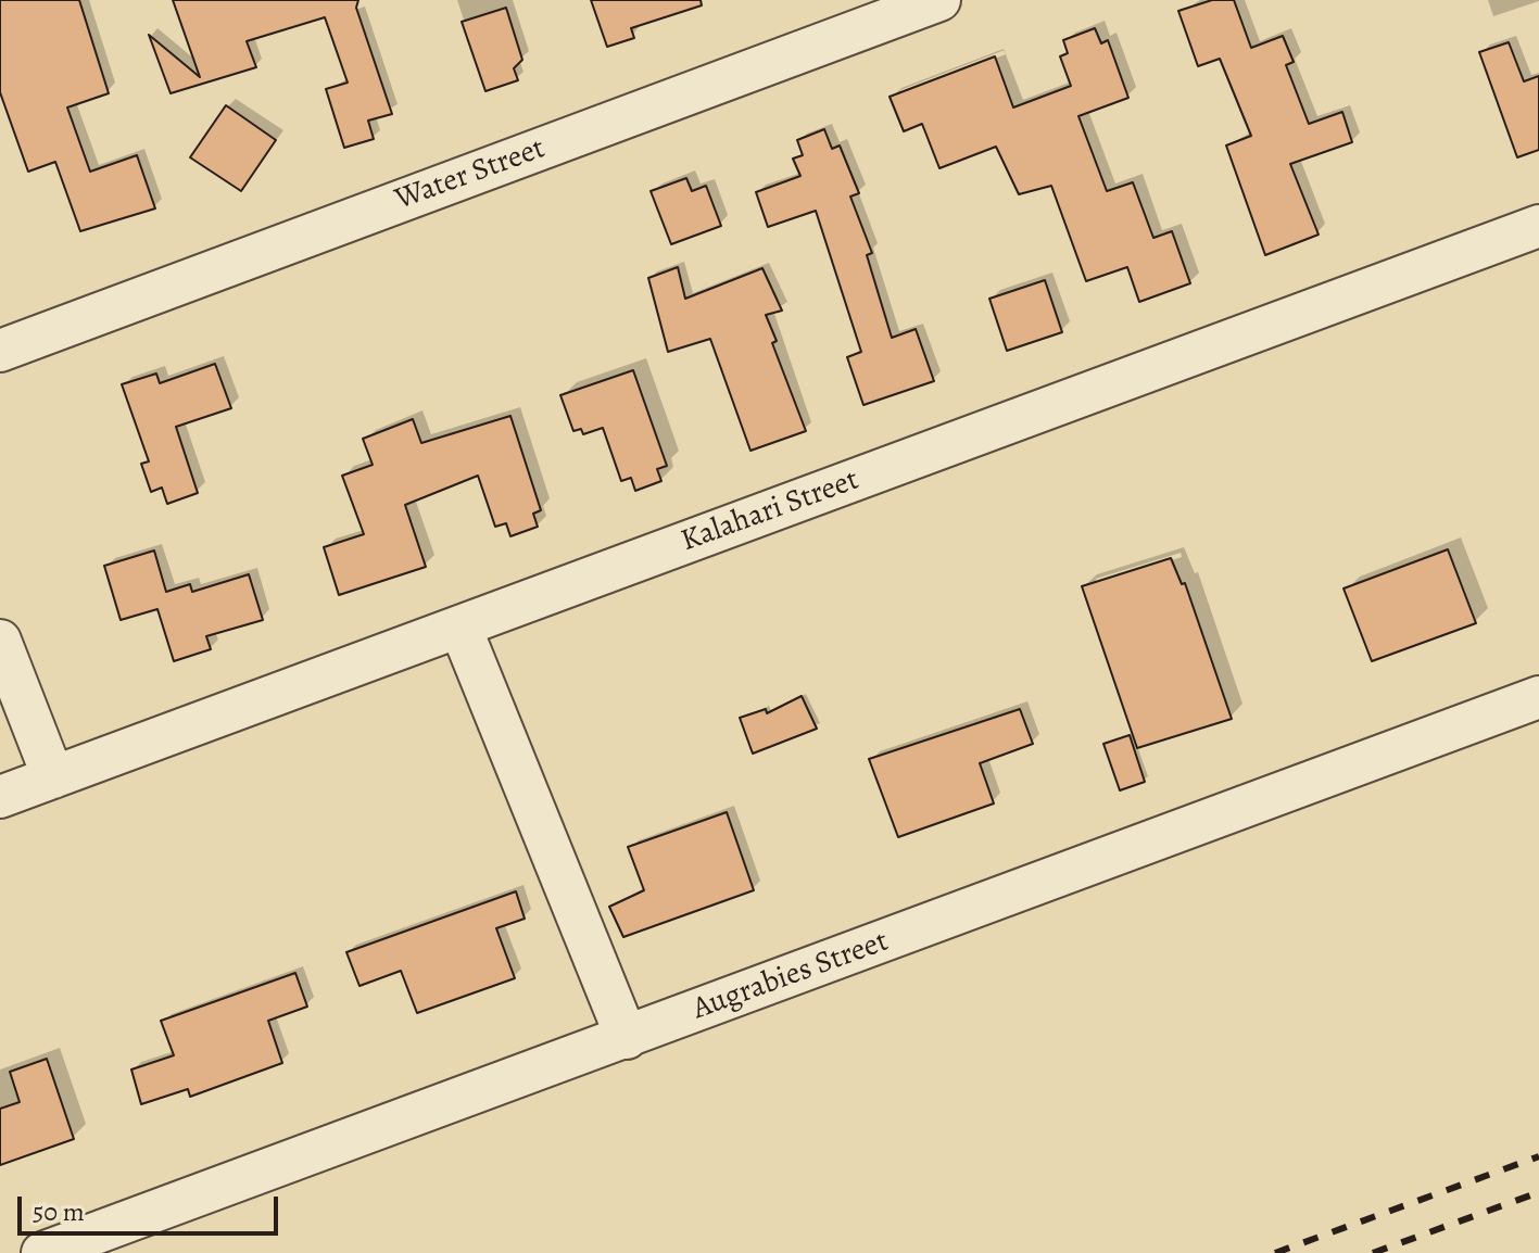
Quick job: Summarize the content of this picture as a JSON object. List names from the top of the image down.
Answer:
{
  "streets": {
    "street": ["Water Street", "Kalahari Street", "Augrabies Street"]
  },
  "scale_bar": "50 m"
}
